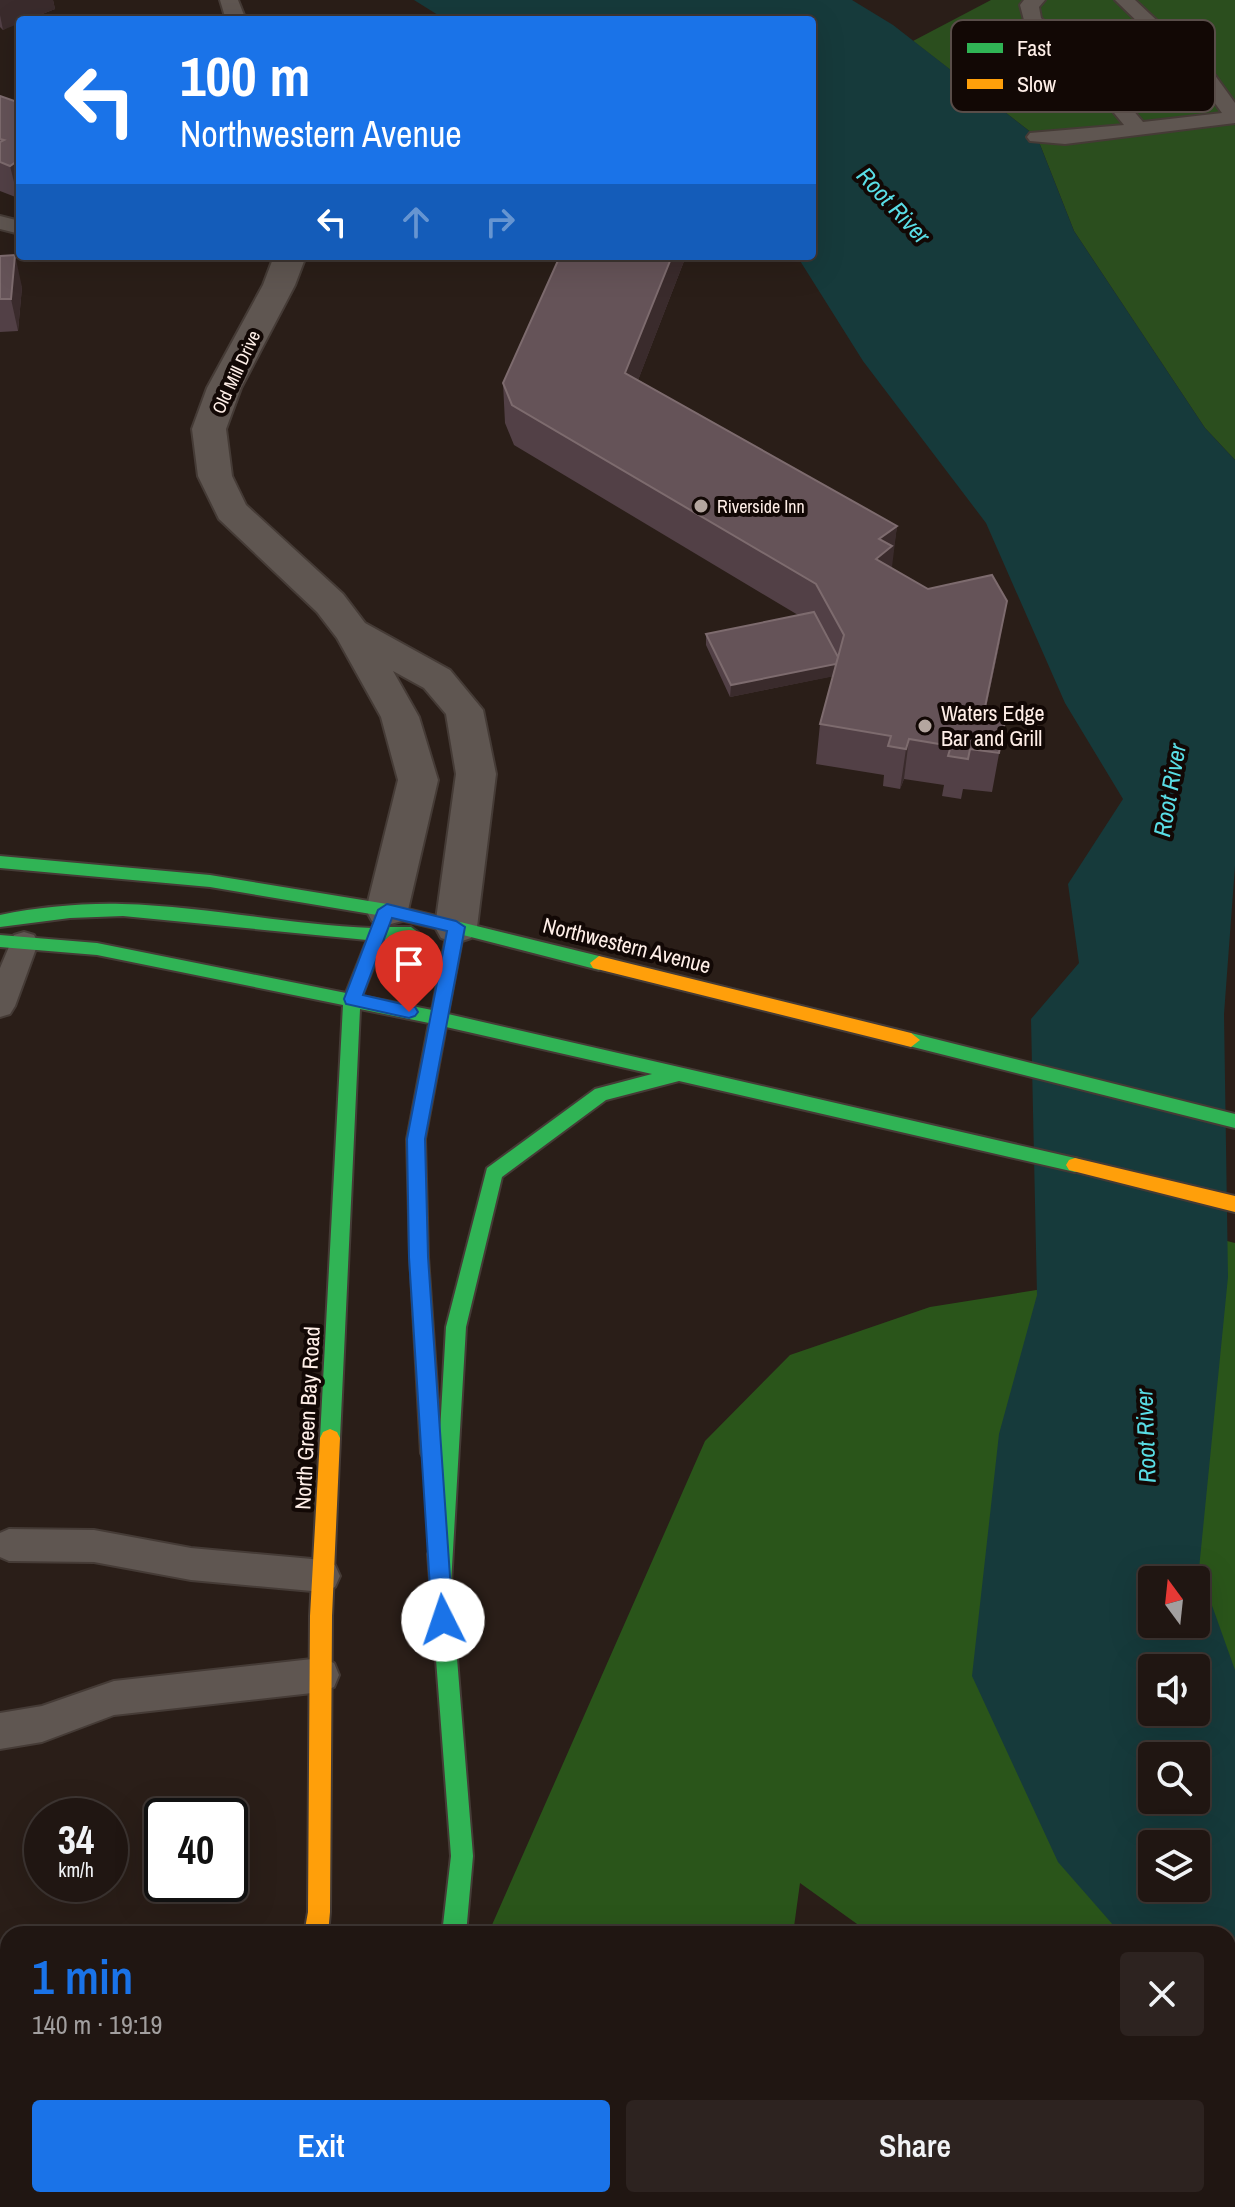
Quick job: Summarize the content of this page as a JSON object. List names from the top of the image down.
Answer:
{
  "streets": {
    "main road": ["Northwestern Avenue", "North Green Bay Road"],
    "street": ["Old Mill Drive"]
  },
  "crossings": [
    ["Old Mill Drive", "Northwestern Avenue"],
    ["Old Mill Drive", "North Green Bay Road"],
    ["Northwestern Avenue", "North Green Bay Road"]
  ],
  "water": ["Root River"],
  "places": ["Riverside Inn", "Waters Edge Bar and Grill"],
  "legend": ["Fast", "Slow"],
  "north": "top",
  "page": {
    "turn": ["100 m", "Northwestern Avenue"],
    "speed": "34 km/h",
    "limit": "40",
    "heading": ["1 min", "140 m · 19:19"],
    "buttons": ["Exit", "Share"]
  }
}
